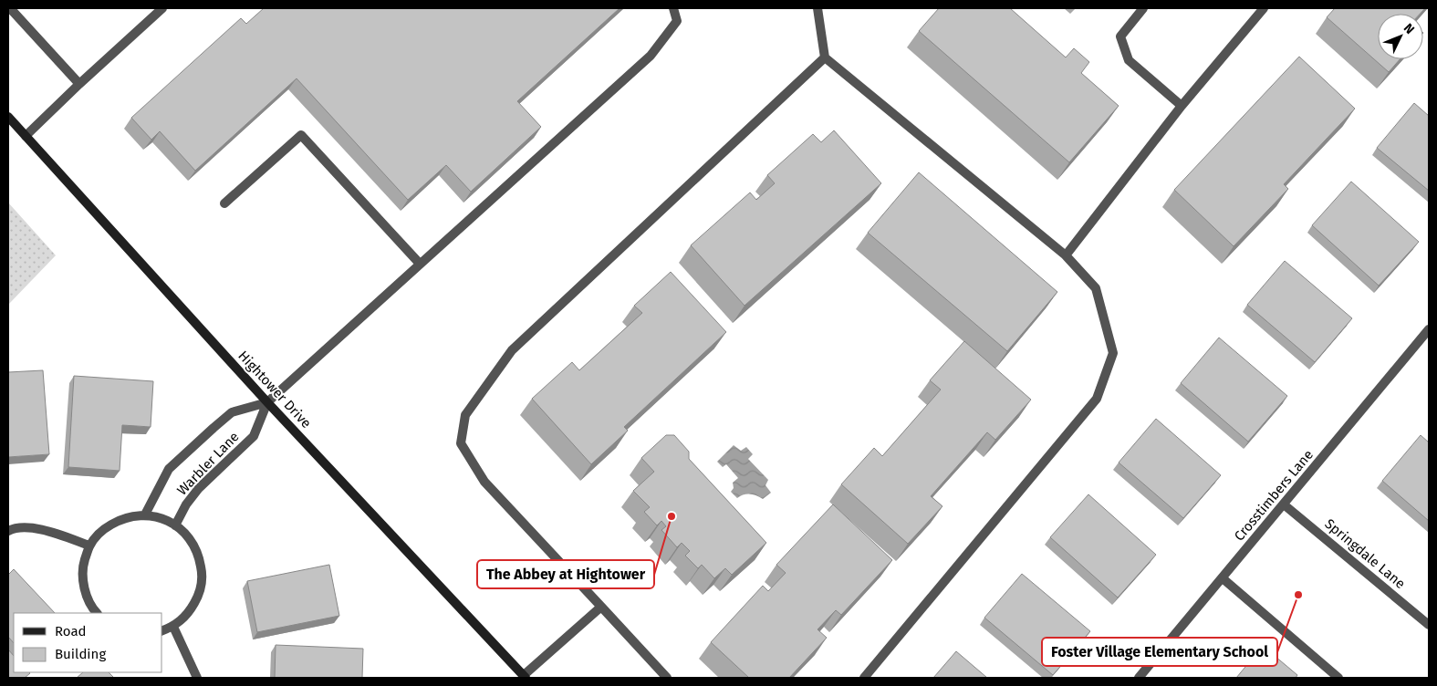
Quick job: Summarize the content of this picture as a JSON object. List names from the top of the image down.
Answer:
{
  "streets": {
    "street": [
      "Hightower Drive",
      "Warbler Lane",
      "Crosstimbers Lane",
      "Springdale Lane"
    ]
  },
  "crossings": [
    ["Hightower Drive", "Warbler Lane"],
    ["Crosstimbers Lane", "Springdale Lane"]
  ],
  "places": ["The Abbey at Hightower", "Foster Village Elementary School"],
  "legend": ["Road", "Building"],
  "north": "top right"
}
